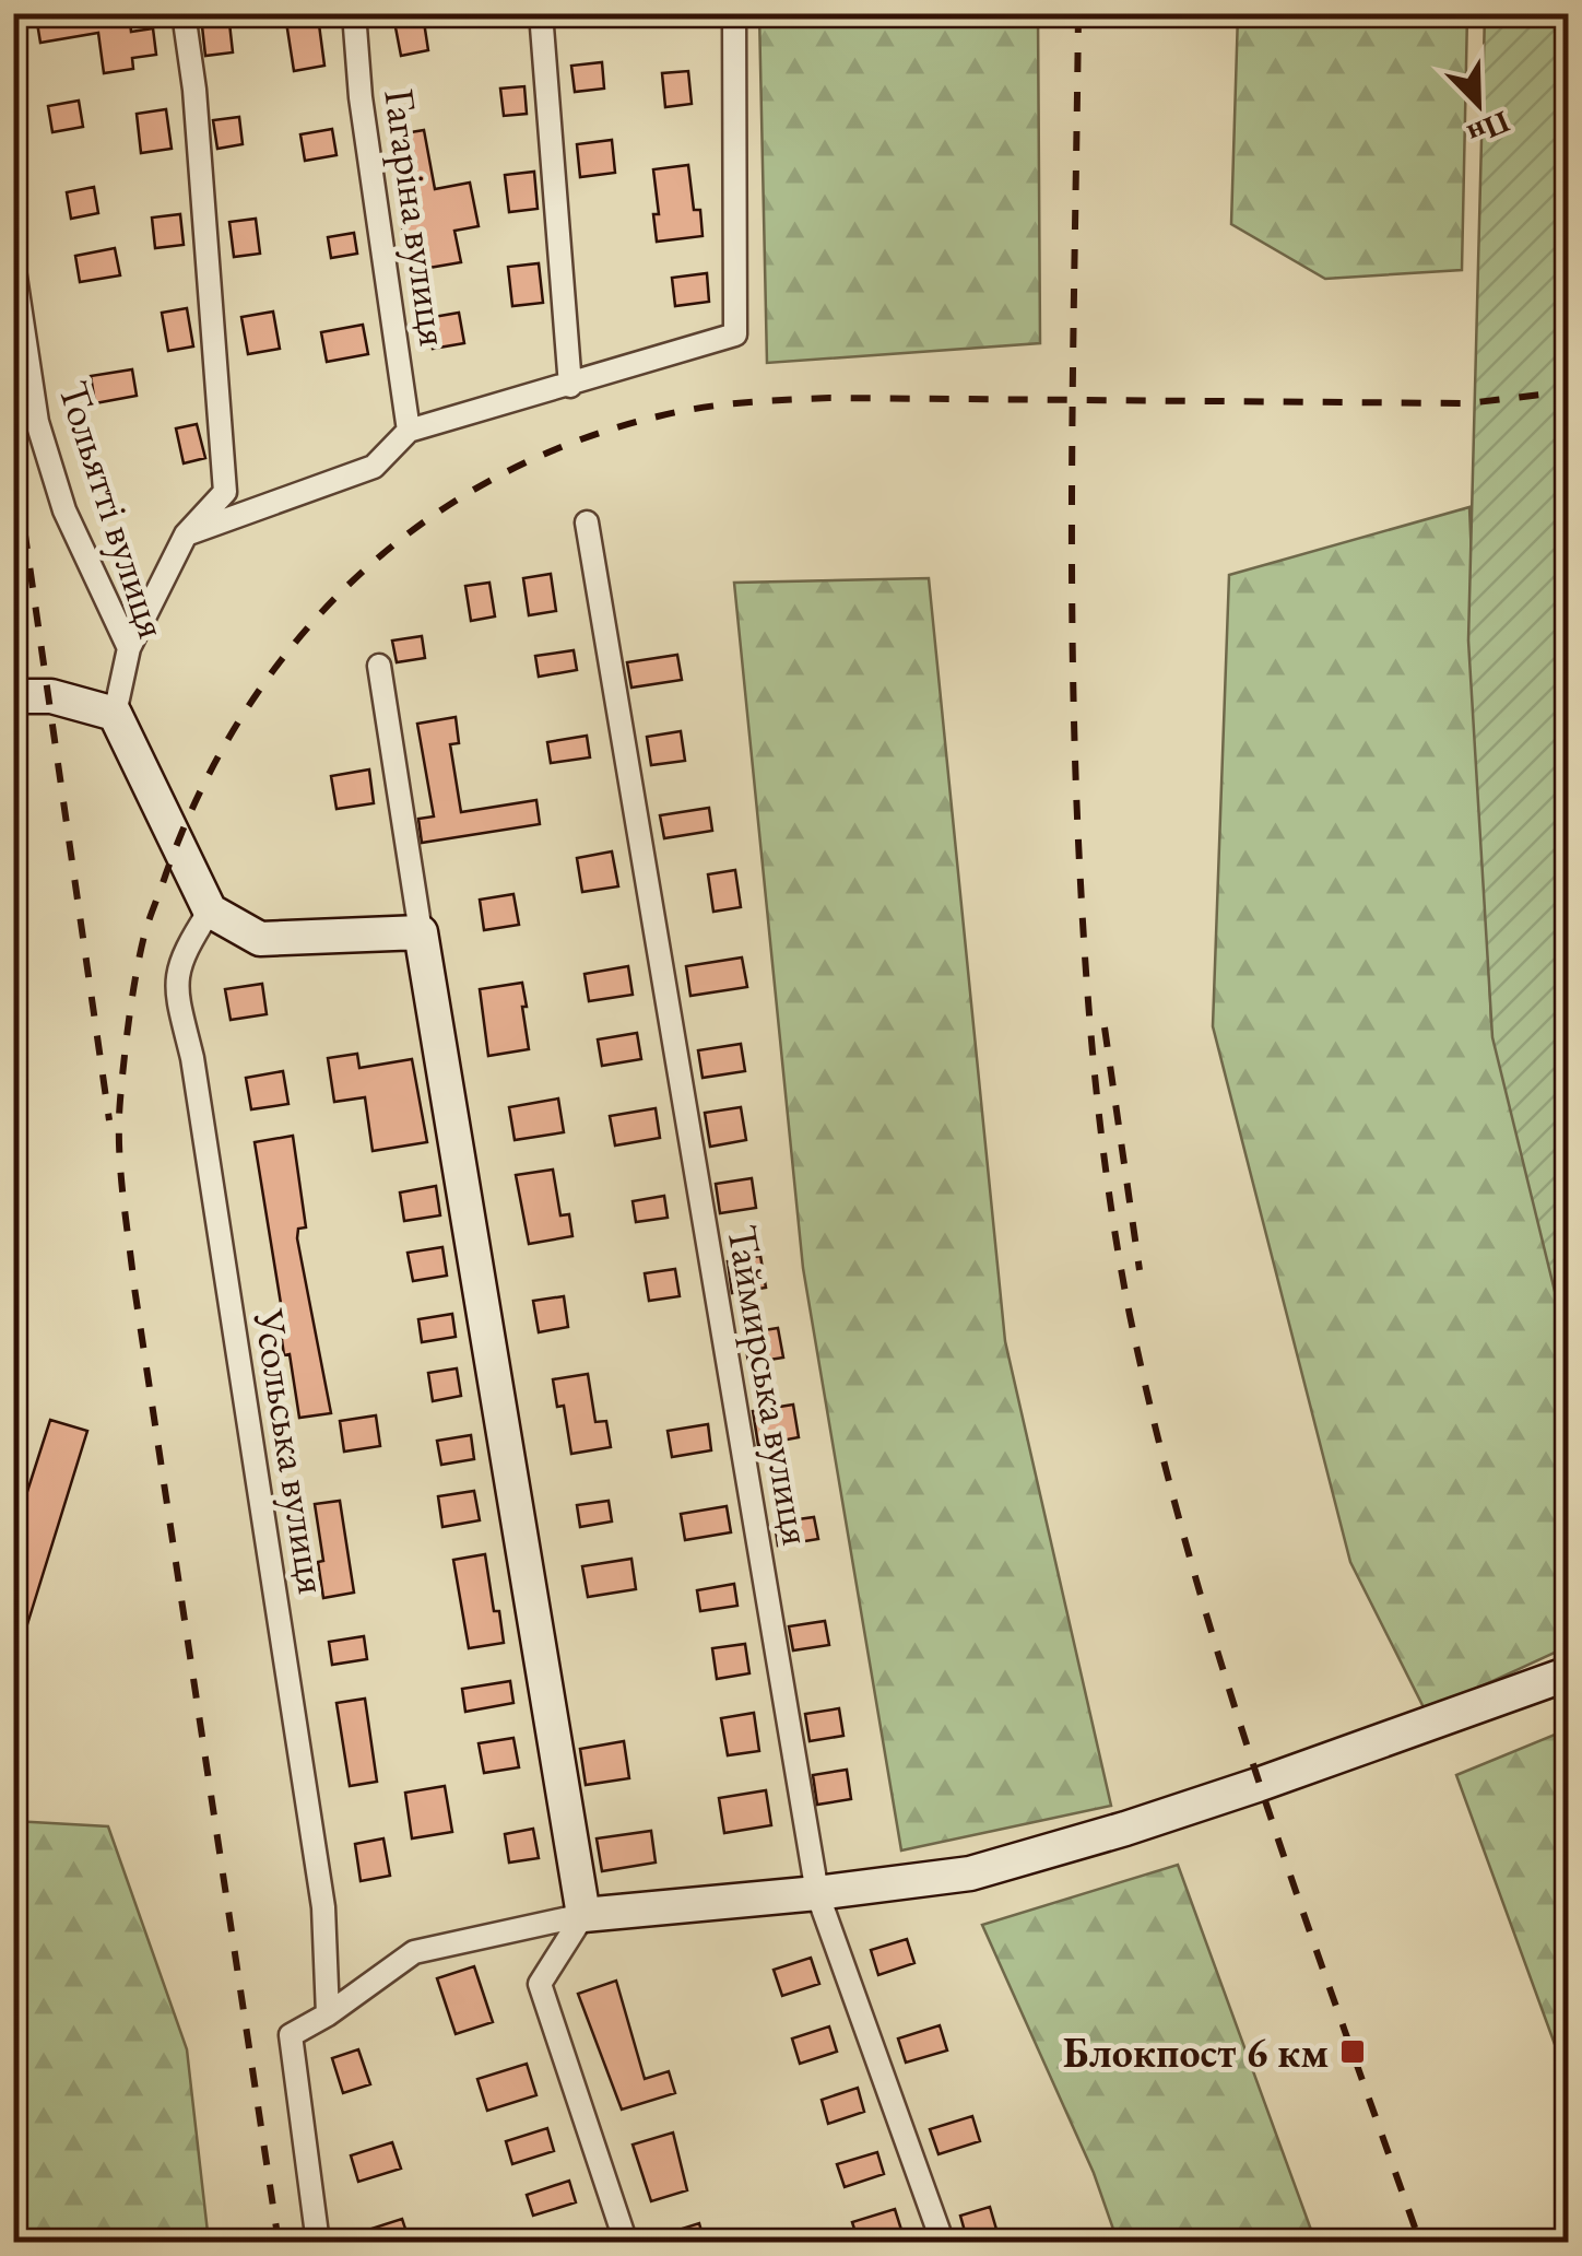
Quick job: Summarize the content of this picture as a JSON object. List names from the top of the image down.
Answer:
{
  "streets": {
    "street": [
      "Гагаріна вулиця",
      "Тольятті вулиця",
      "Таймирська вулиця",
      "Усольська вулиця"
    ]
  },
  "places": {
    "transit": ["Блокпост 6 км"]
  },
  "north": "bottom right"
}
